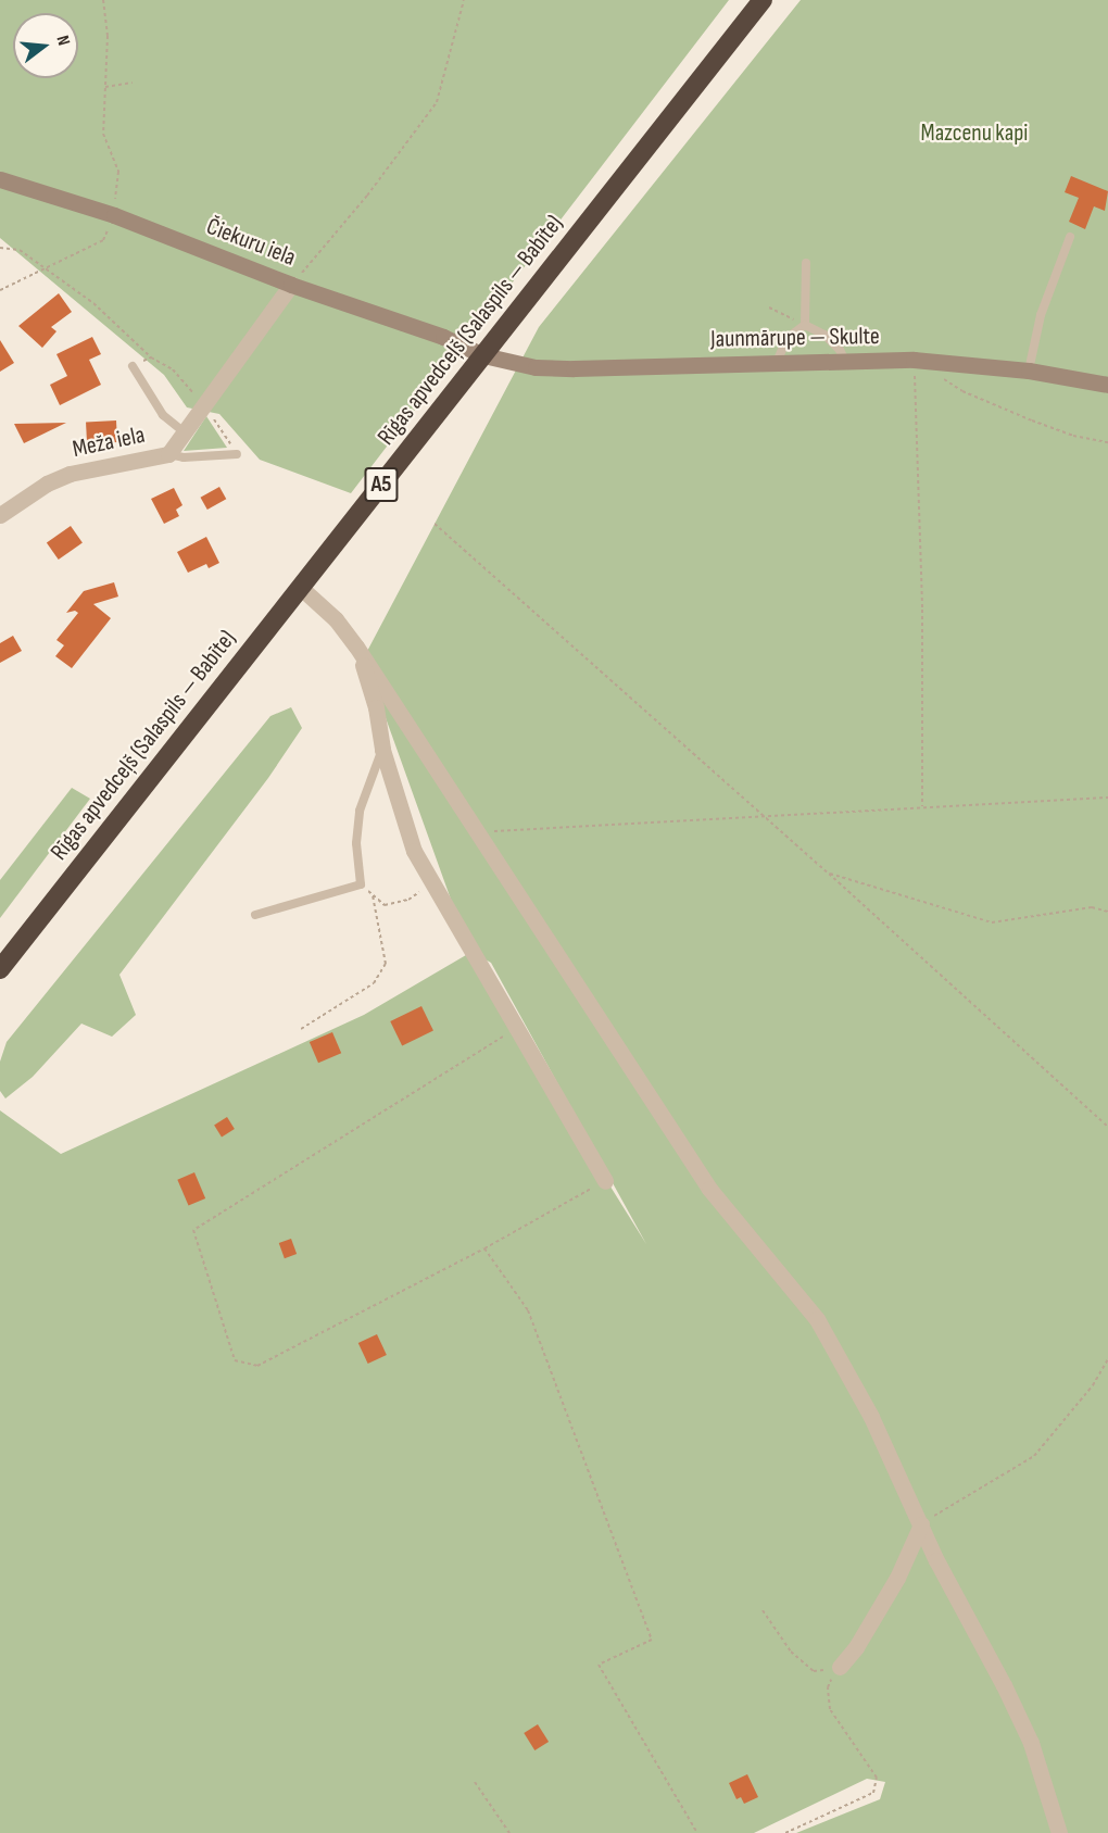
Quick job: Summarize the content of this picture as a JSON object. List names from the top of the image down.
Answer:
{
  "streets": {
    "highway": ["Rīgas apvedceļš (Salaspils — Babīte)", "A5"],
    "main road": ["Čiekuru iela", "Jaunmārupe — Skulte"],
    "street": ["Meža iela"]
  },
  "crossings": [
    ["Čiekuru iela", "Rīgas apvedceļš (Salaspils — Babīte)"],
    ["Čiekuru iela", "Jaunmārupe — Skulte"],
    ["Rīgas apvedceļš (Salaspils — Babīte)", "Jaunmārupe — Skulte"]
  ],
  "parks": ["Mazcenu kapi"],
  "north": "right"
}
